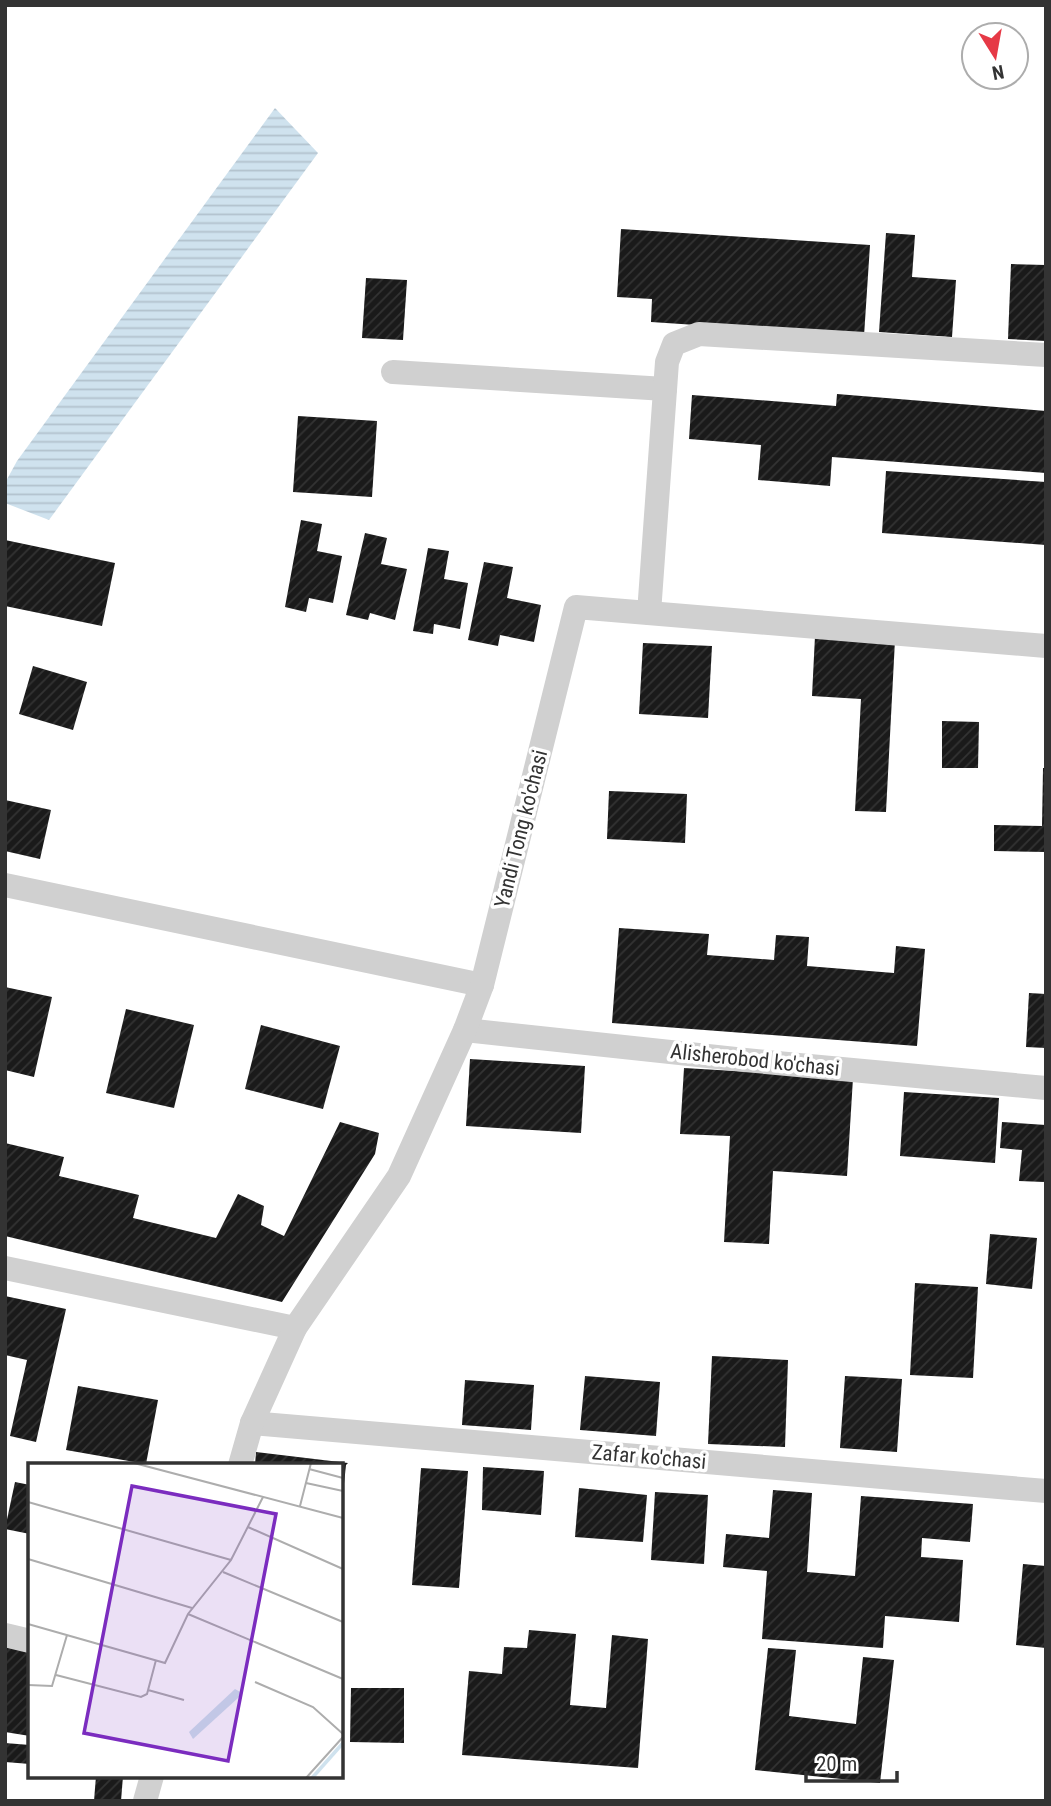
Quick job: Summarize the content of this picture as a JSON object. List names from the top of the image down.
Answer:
{
  "streets": {
    "street": ["Yandi Tong ko'chasi", "Alisherobod ko'chasi", "Zafar ko'chasi"]
  },
  "crossings": [
    ["Yandi Tong ko'chasi", "Alisherobod ko'chasi"],
    ["Yandi Tong ko'chasi", "Zafar ko'chasi"]
  ],
  "scale_bar": "20 m",
  "north": "bottom"
}
